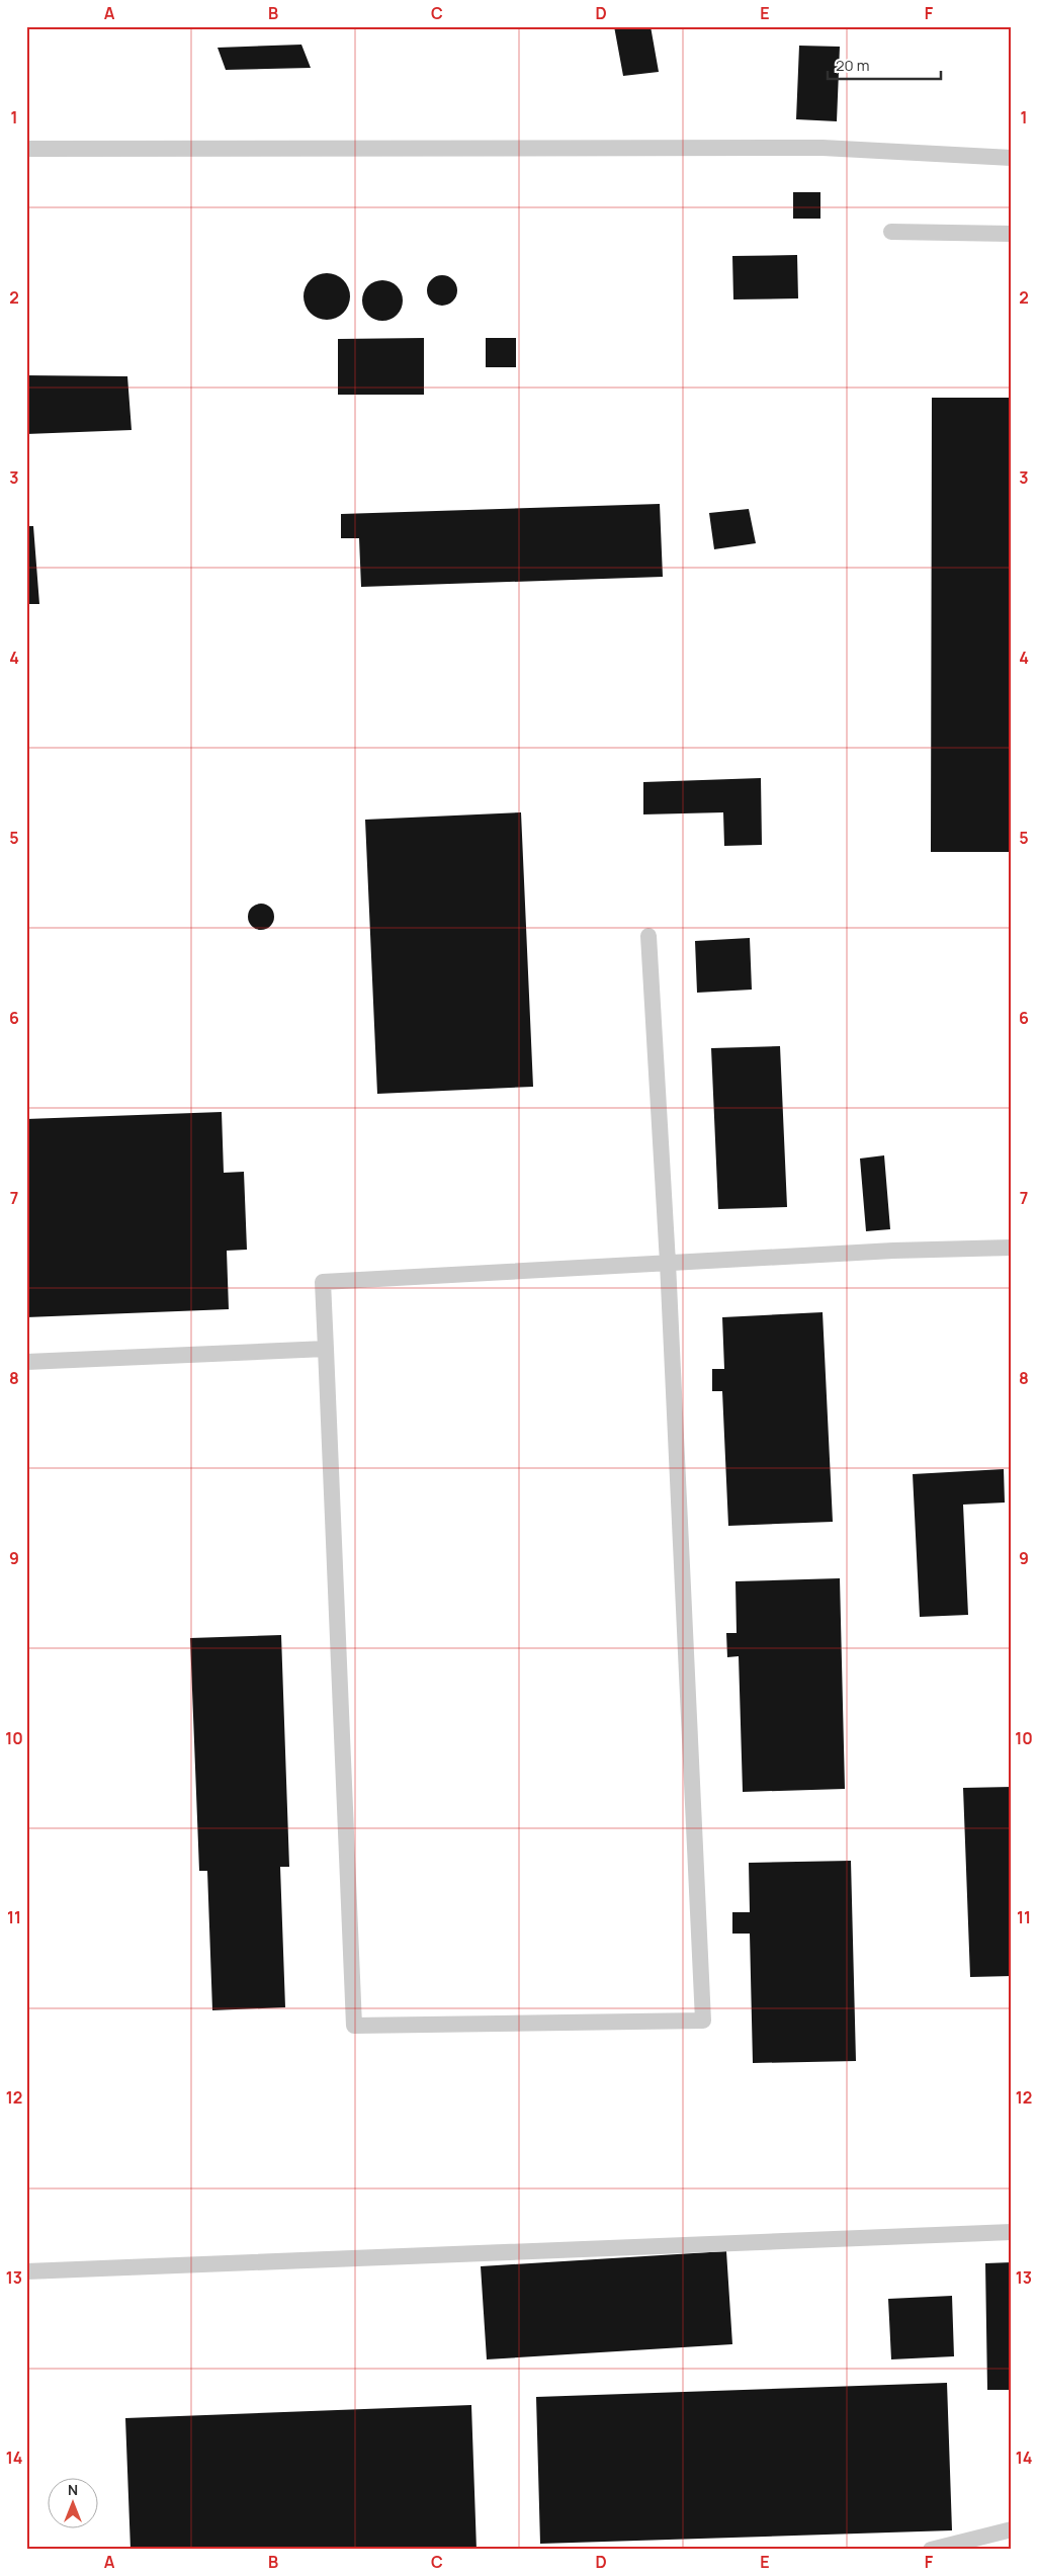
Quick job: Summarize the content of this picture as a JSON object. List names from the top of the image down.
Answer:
{
  "scale_bar": "20 m",
  "north": "top",
  "grid": {
    "columns": [
      "A",
      "B",
      "C",
      "D",
      "E",
      "F"
    ],
    "rows": [
      "1",
      "2",
      "3",
      "4",
      "5",
      "6",
      "7",
      "8",
      "9",
      "10",
      "11",
      "12",
      "13",
      "14"
    ]
  }
}
